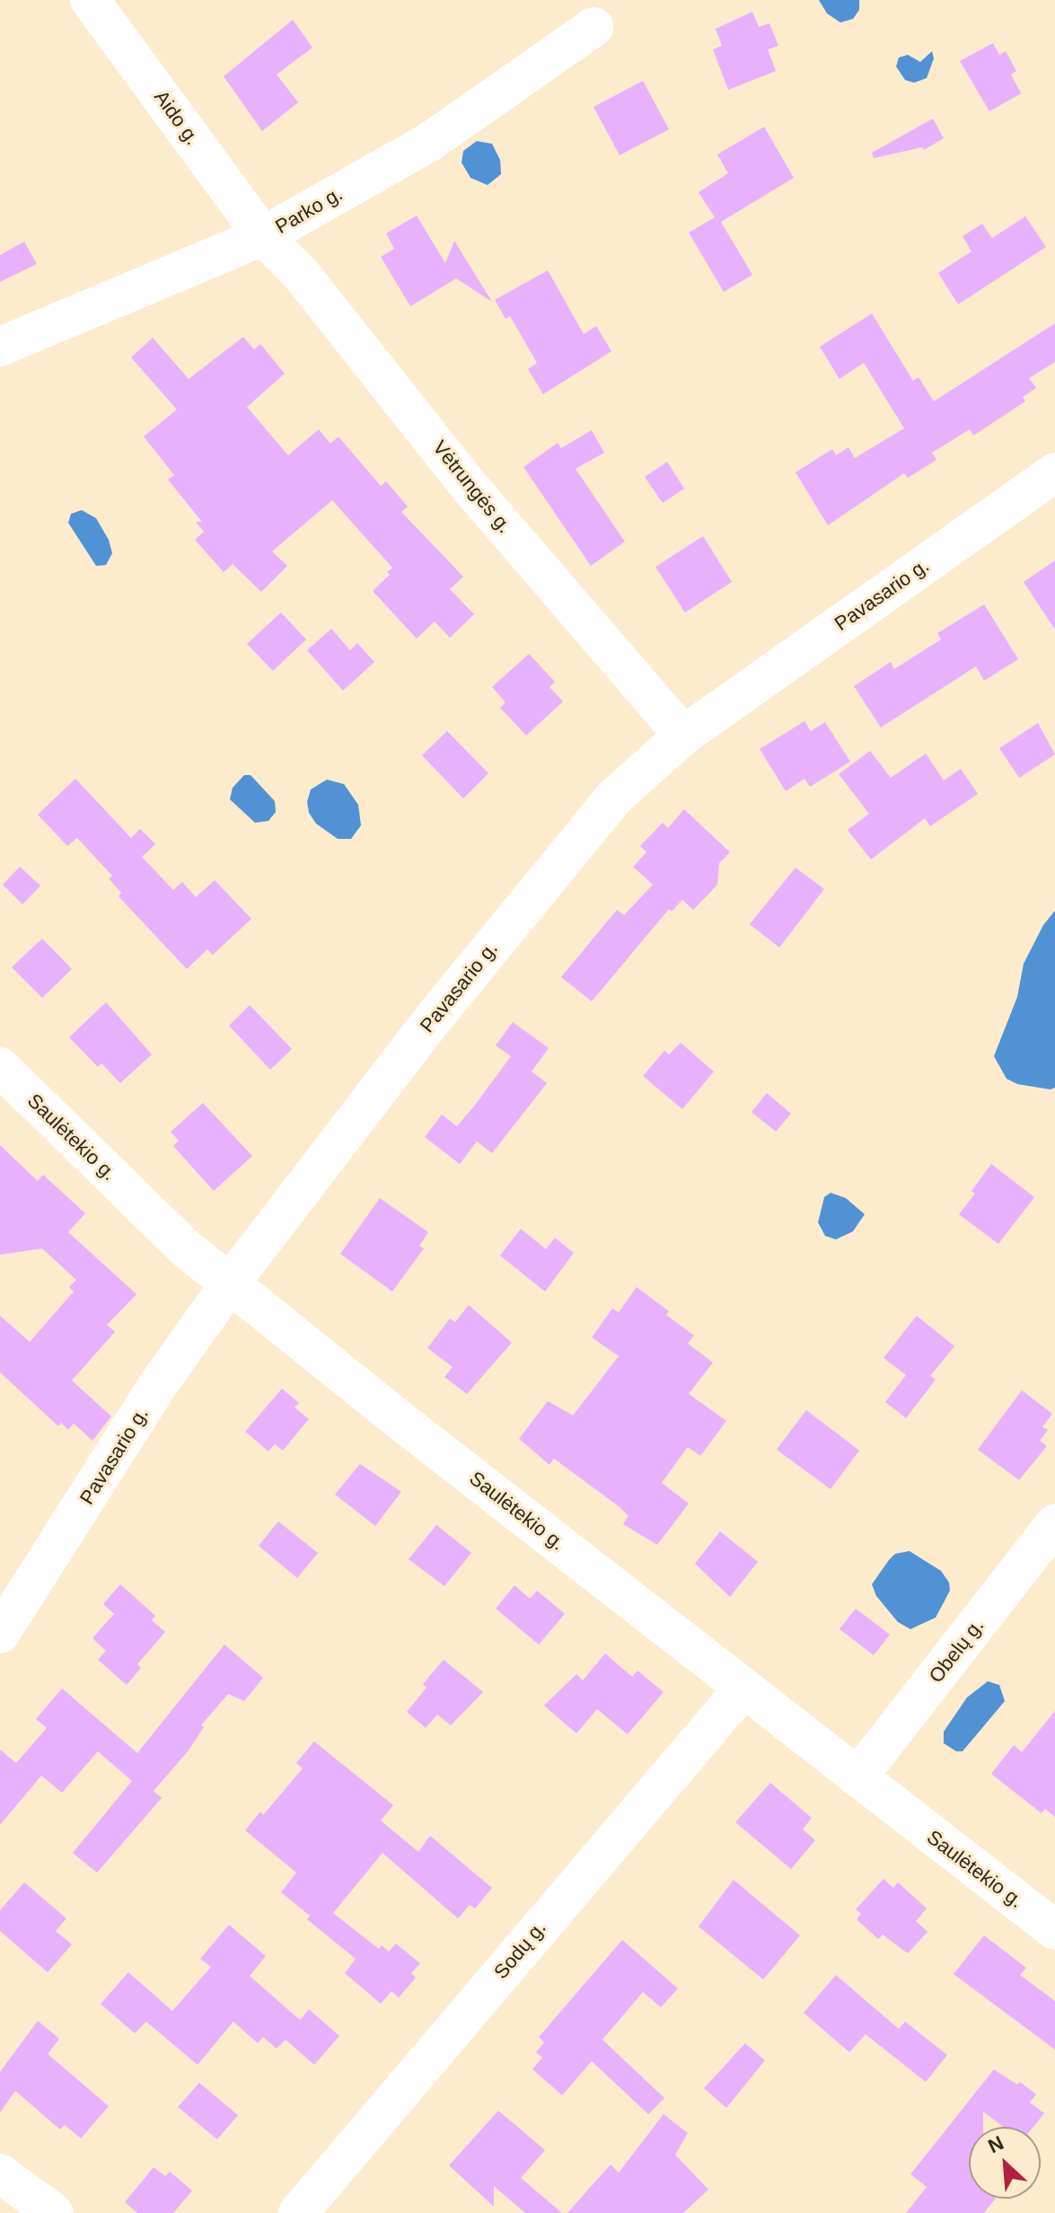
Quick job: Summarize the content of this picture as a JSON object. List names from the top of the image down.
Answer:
{
  "streets": {
    "street": [
      "Aido g.",
      "Parko g.",
      "Vėtrungės g.",
      "Pavasario g.",
      "Saulėtekio g.",
      "Obelų g.",
      "Sodų g."
    ]
  },
  "crossings": [
    ["Aido g.", "Parko g."],
    ["Aido g.", "Vėtrungės g."],
    ["Parko g.", "Vėtrungės g."],
    ["Vėtrungės g.", "Pavasario g."],
    ["Pavasario g.", "Saulėtekio g."],
    ["Saulėtekio g.", "Obelų g."],
    ["Saulėtekio g.", "Sodų g."]
  ],
  "north": "top left"
}
